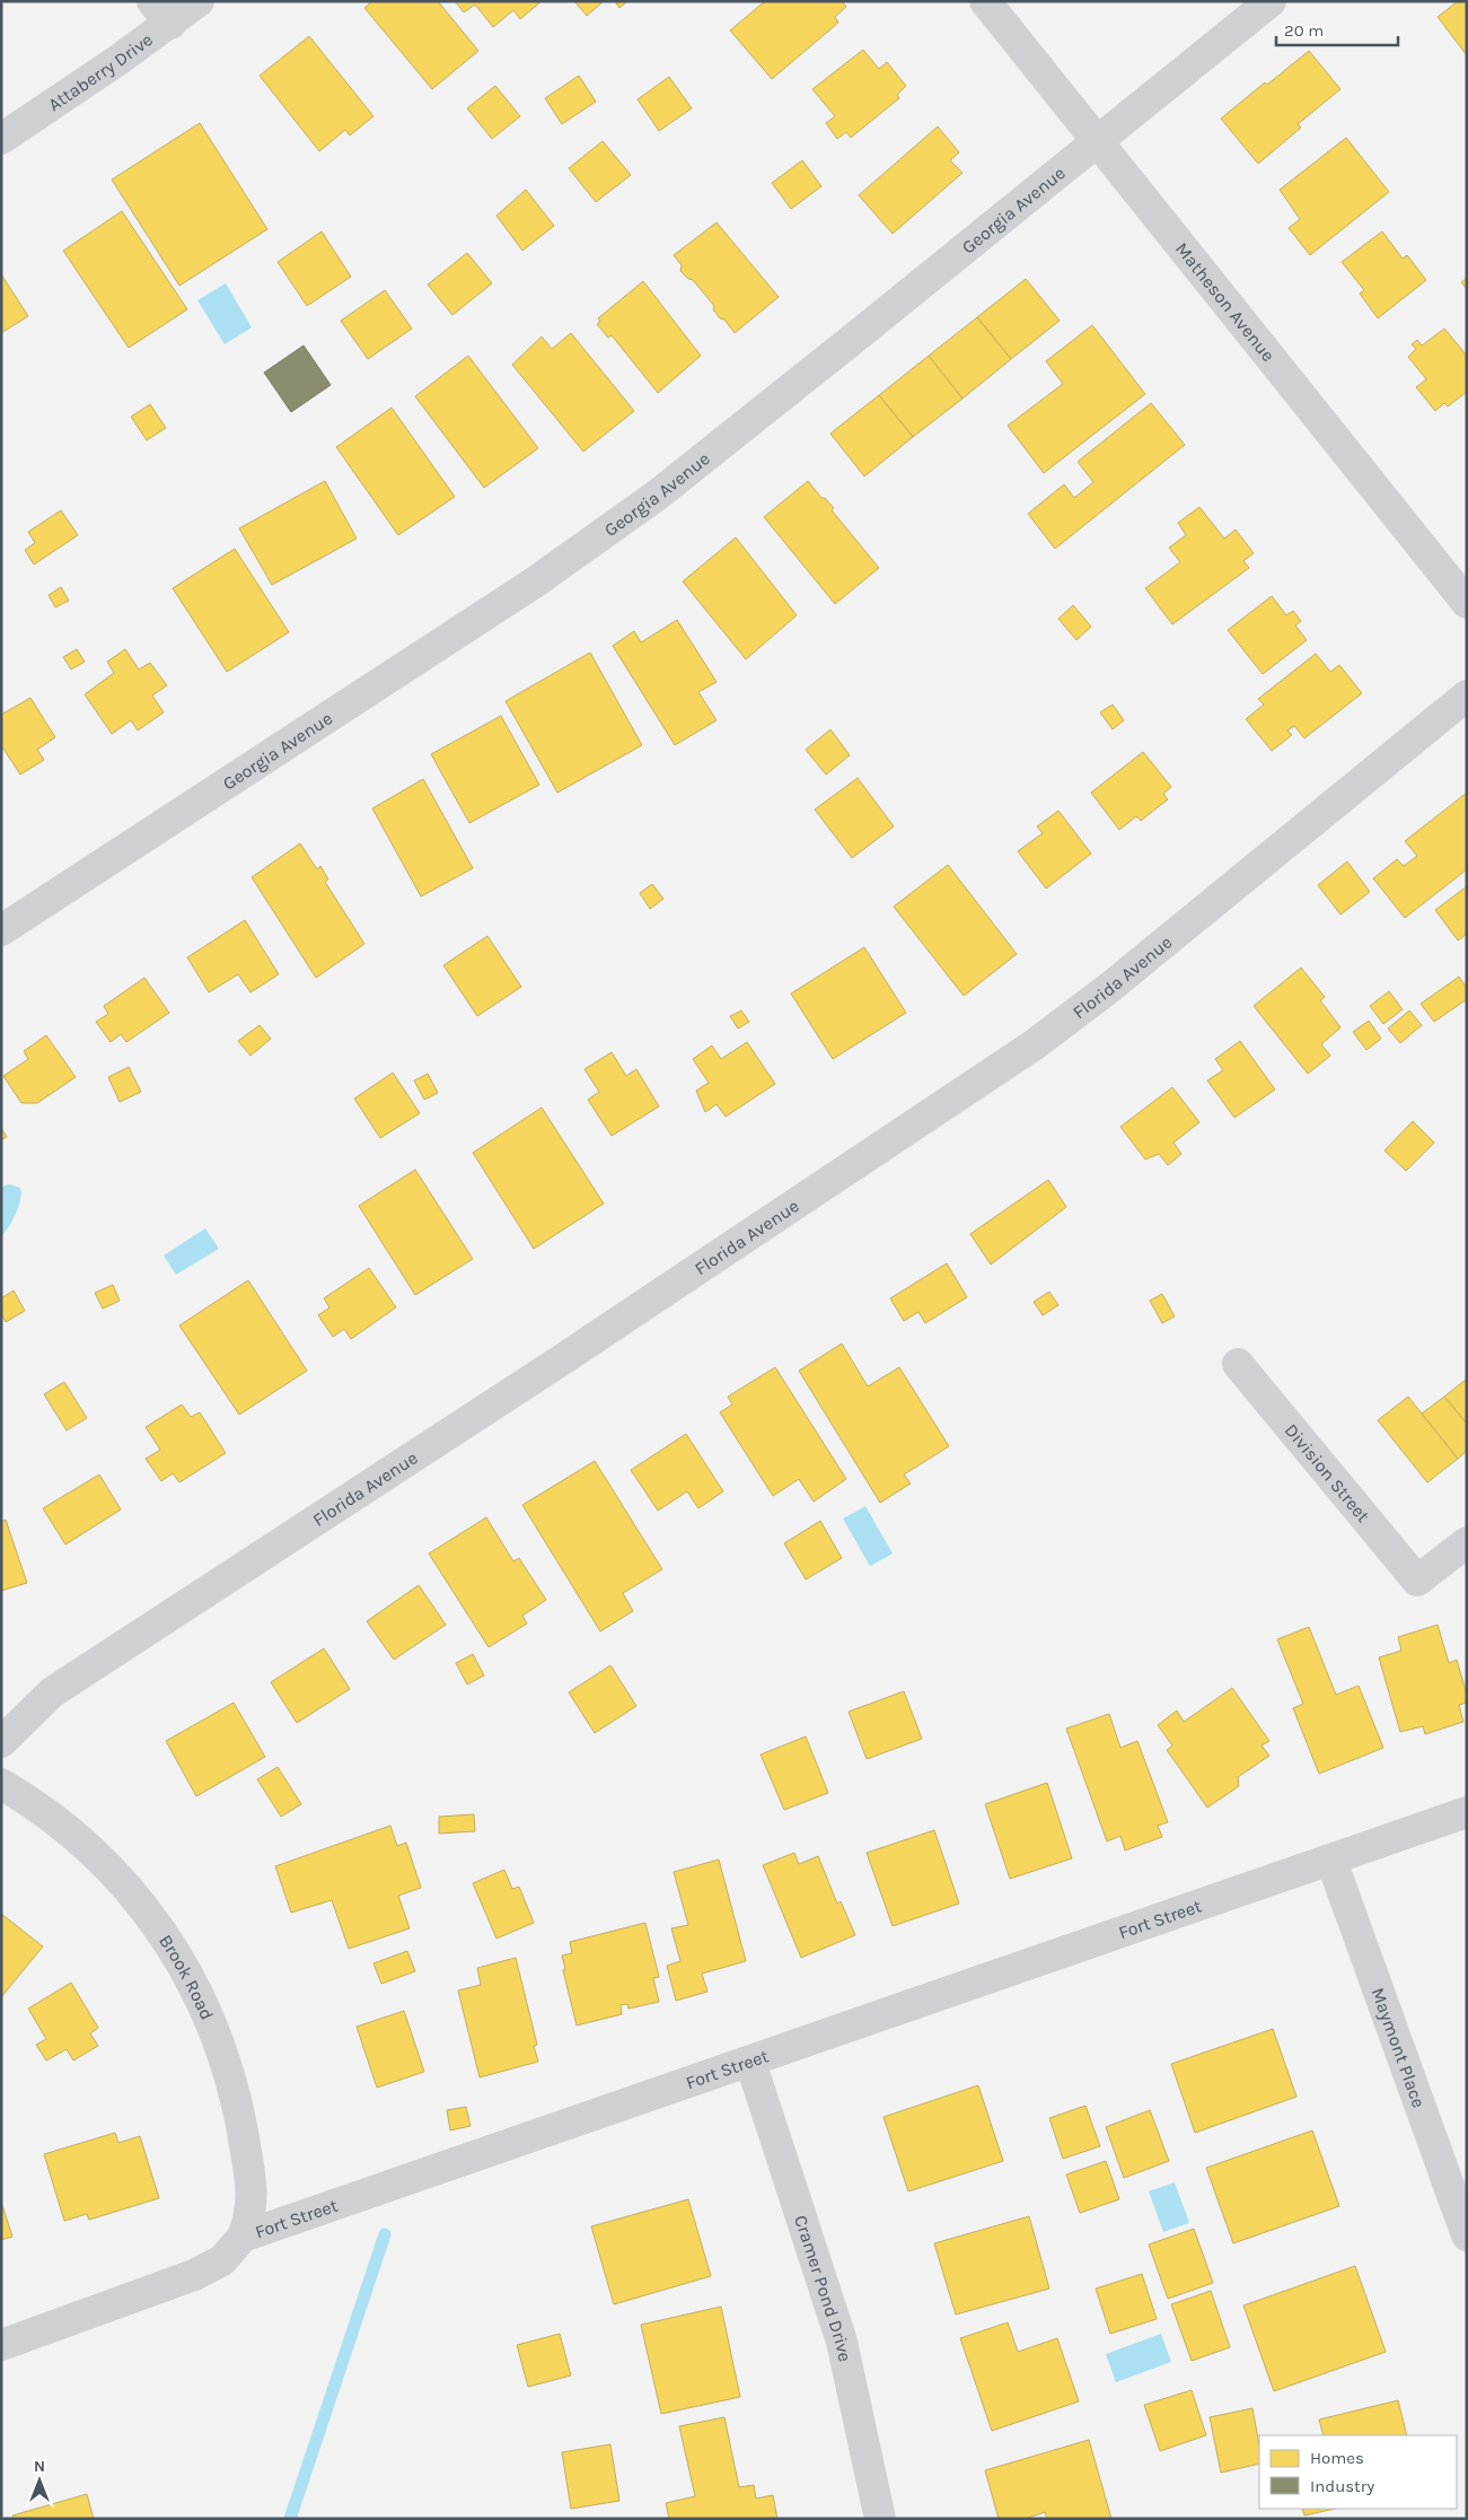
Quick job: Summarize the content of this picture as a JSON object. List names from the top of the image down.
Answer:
{
  "streets": {
    "street": [
      "Attaberry Drive",
      "Georgia Avenue",
      "Matheson Avenue",
      "Florida Avenue",
      "Division Street",
      "Fort Street",
      "Brook Road",
      "Maymont Place",
      "Cramer Pond Drive"
    ]
  },
  "crossings": [
    ["Georgia Avenue", "Matheson Avenue"],
    ["Fort Street", "Brook Road"],
    ["Fort Street", "Maymont Place"],
    ["Fort Street", "Cramer Pond Drive"]
  ],
  "legend": ["Homes", "Industry"],
  "scale_bar": "20 m",
  "north": "top"
}
